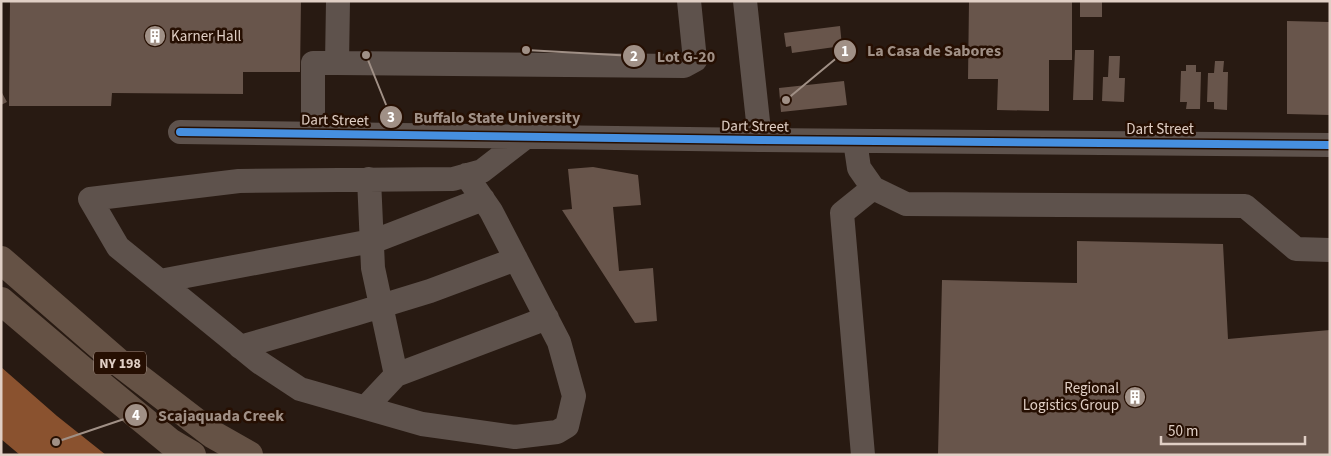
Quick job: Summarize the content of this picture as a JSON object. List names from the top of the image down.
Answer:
{
  "streets": {
    "highway": ["NY 198"],
    "street": ["Dart Street"]
  },
  "places": {
    "building": ["Karner Hall", "Regional Logistics Group"],
    "other": [
      "Lot G-20",
      "Buffalo State University",
      "La Casa de Sabores",
      "Scajaquada Creek"
    ]
  },
  "scale_bar": "50 m"
}
